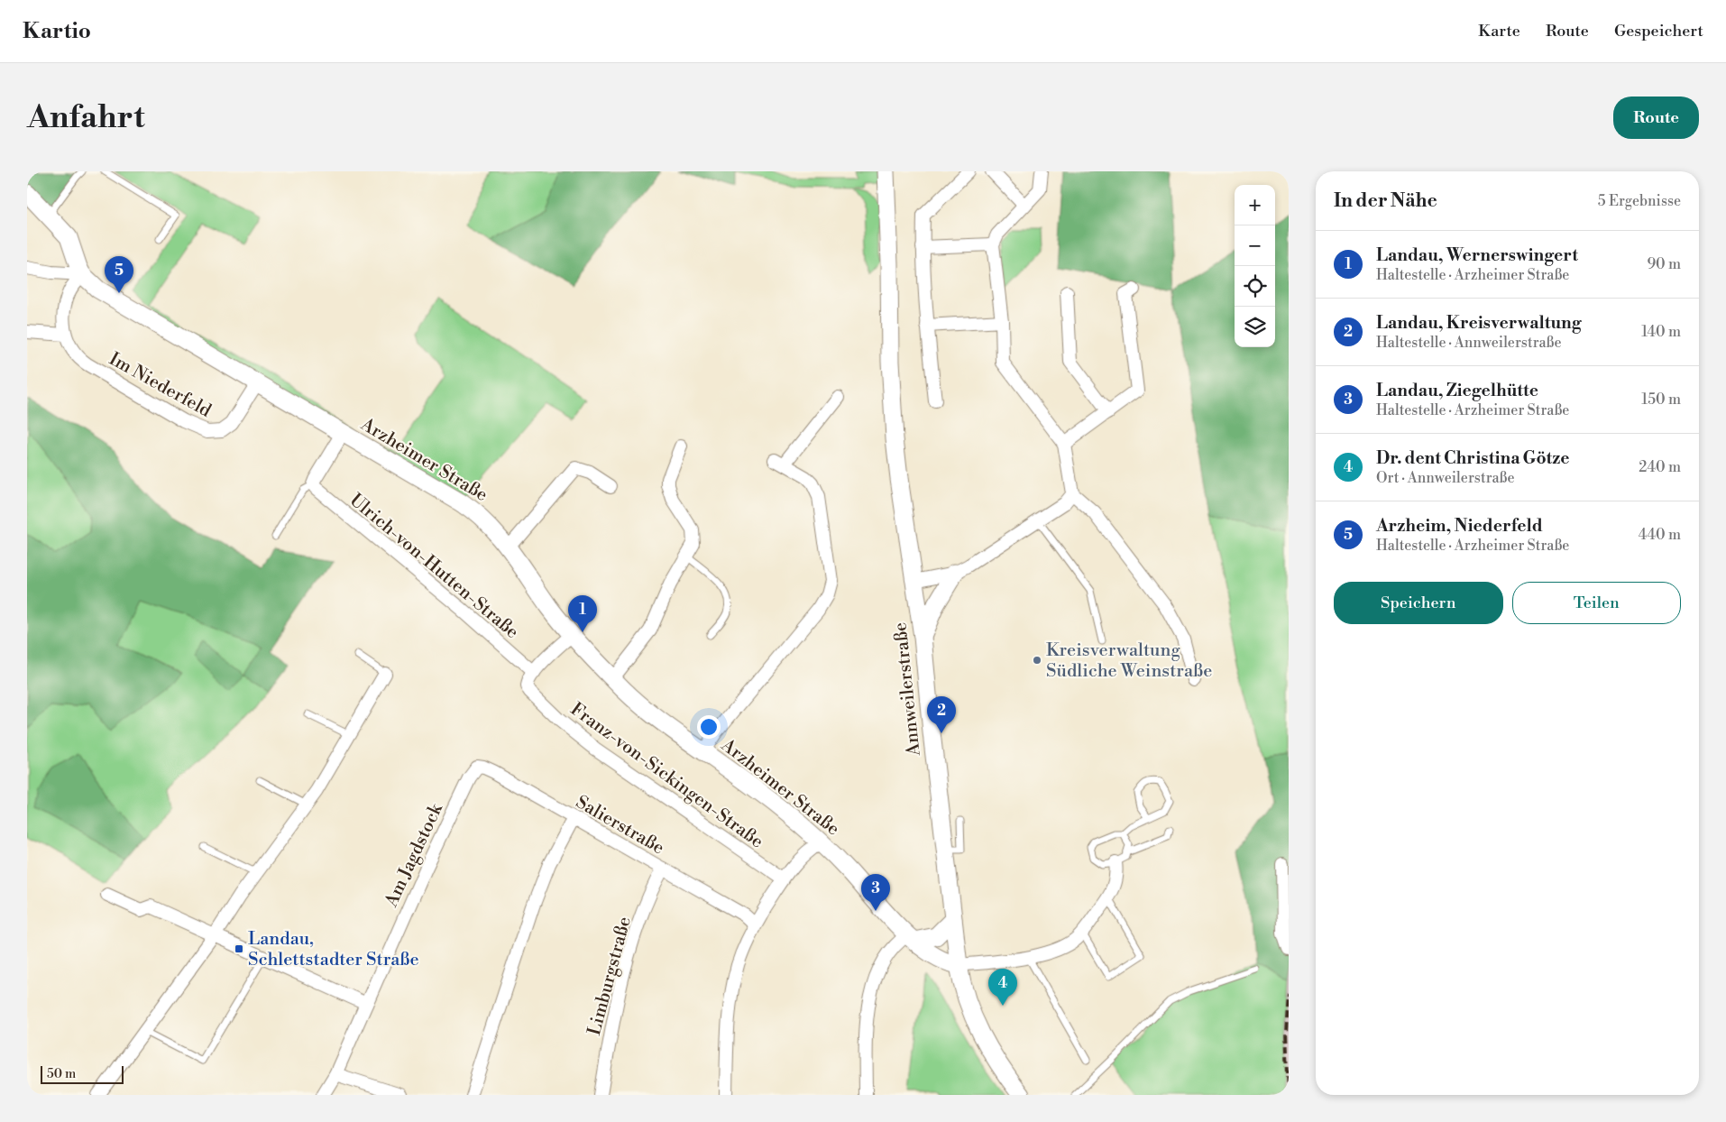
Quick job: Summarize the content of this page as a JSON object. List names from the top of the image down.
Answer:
{
  "streets": {
    "street": [
      "Im Niederfeld",
      "Arzheimer Straße",
      "Ulrich-von-Hutten-Straße",
      "Annweilerstraße",
      "Franz-von-Sickingen-Straße",
      "Salierstraße",
      "Am Jagdstock",
      "Limburgstraße"
    ]
  },
  "crossings": [
    ["Im Niederfeld", "Arzheimer Straße"],
    ["Arzheimer Straße", "Annweilerstraße"],
    ["Ulrich-von-Hutten-Straße", "Franz-von-Sickingen-Straße"],
    ["Salierstraße", "Am Jagdstock"],
    ["Salierstraße", "Limburgstraße"]
  ],
  "places": {
    "other": ["Kreisverwaltung Südliche Weinstraße"],
    "transit": ["Landau, Schlettstadter Straße"]
  },
  "scale_bar": "50 m",
  "page": {
    "header": "Kartio",
    "nav": ["Karte", "Route", "Gespeichert"],
    "buttons": [
      "Route",
      ["Speichern", "Teilen"]
    ],
    "title": "Anfahrt",
    "heading": ["In der Nähe", "5 Ergebnisse"],
    "map_buttons": ["+", "−"],
    "list": [
      {
        "mark": "1",
        "name": "Landau, Wernerswingert",
        "note": "Haltestelle · Arzheimer Straße",
        "value": "90 m"
      },
      {
        "mark": "2",
        "name": "Landau, Kreisverwaltung",
        "note": "Haltestelle · Annweilerstraße",
        "value": "140 m"
      },
      {
        "mark": "3",
        "name": "Landau, Ziegelhütte",
        "note": "Haltestelle · Arzheimer Straße",
        "value": "150 m"
      },
      {
        "mark": "4",
        "name": "Dr. dent Christina Götze",
        "note": "Ort · Annweilerstraße",
        "value": "240 m"
      },
      {
        "mark": "5",
        "name": "Arzheim, Niederfeld",
        "note": "Haltestelle · Arzheimer Straße",
        "value": "440 m"
      }
    ],
    "pins": [
      "5",
      "1",
      "2",
      "3",
      "4"
    ],
    "scale": "50 m"
  }
}
